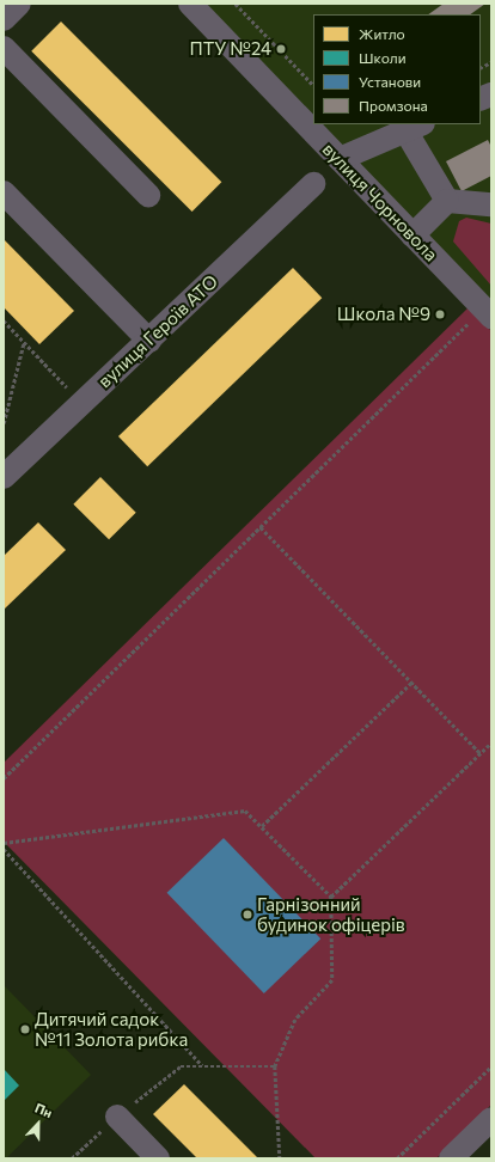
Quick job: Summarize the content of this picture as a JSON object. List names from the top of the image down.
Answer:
{
  "streets": {
    "street": ["вулиця Чорновола", "вулиця Героїв АТО"]
  },
  "places": [
    "ПТУ №24",
    "Школа №9",
    "Гарнізонний будинок офіцерів",
    "Дитячий садок №11 Золота рибка"
  ],
  "legend": [
    "Житло",
    "Школи",
    "Установи",
    "Промзона"
  ],
  "north": "top"
}
